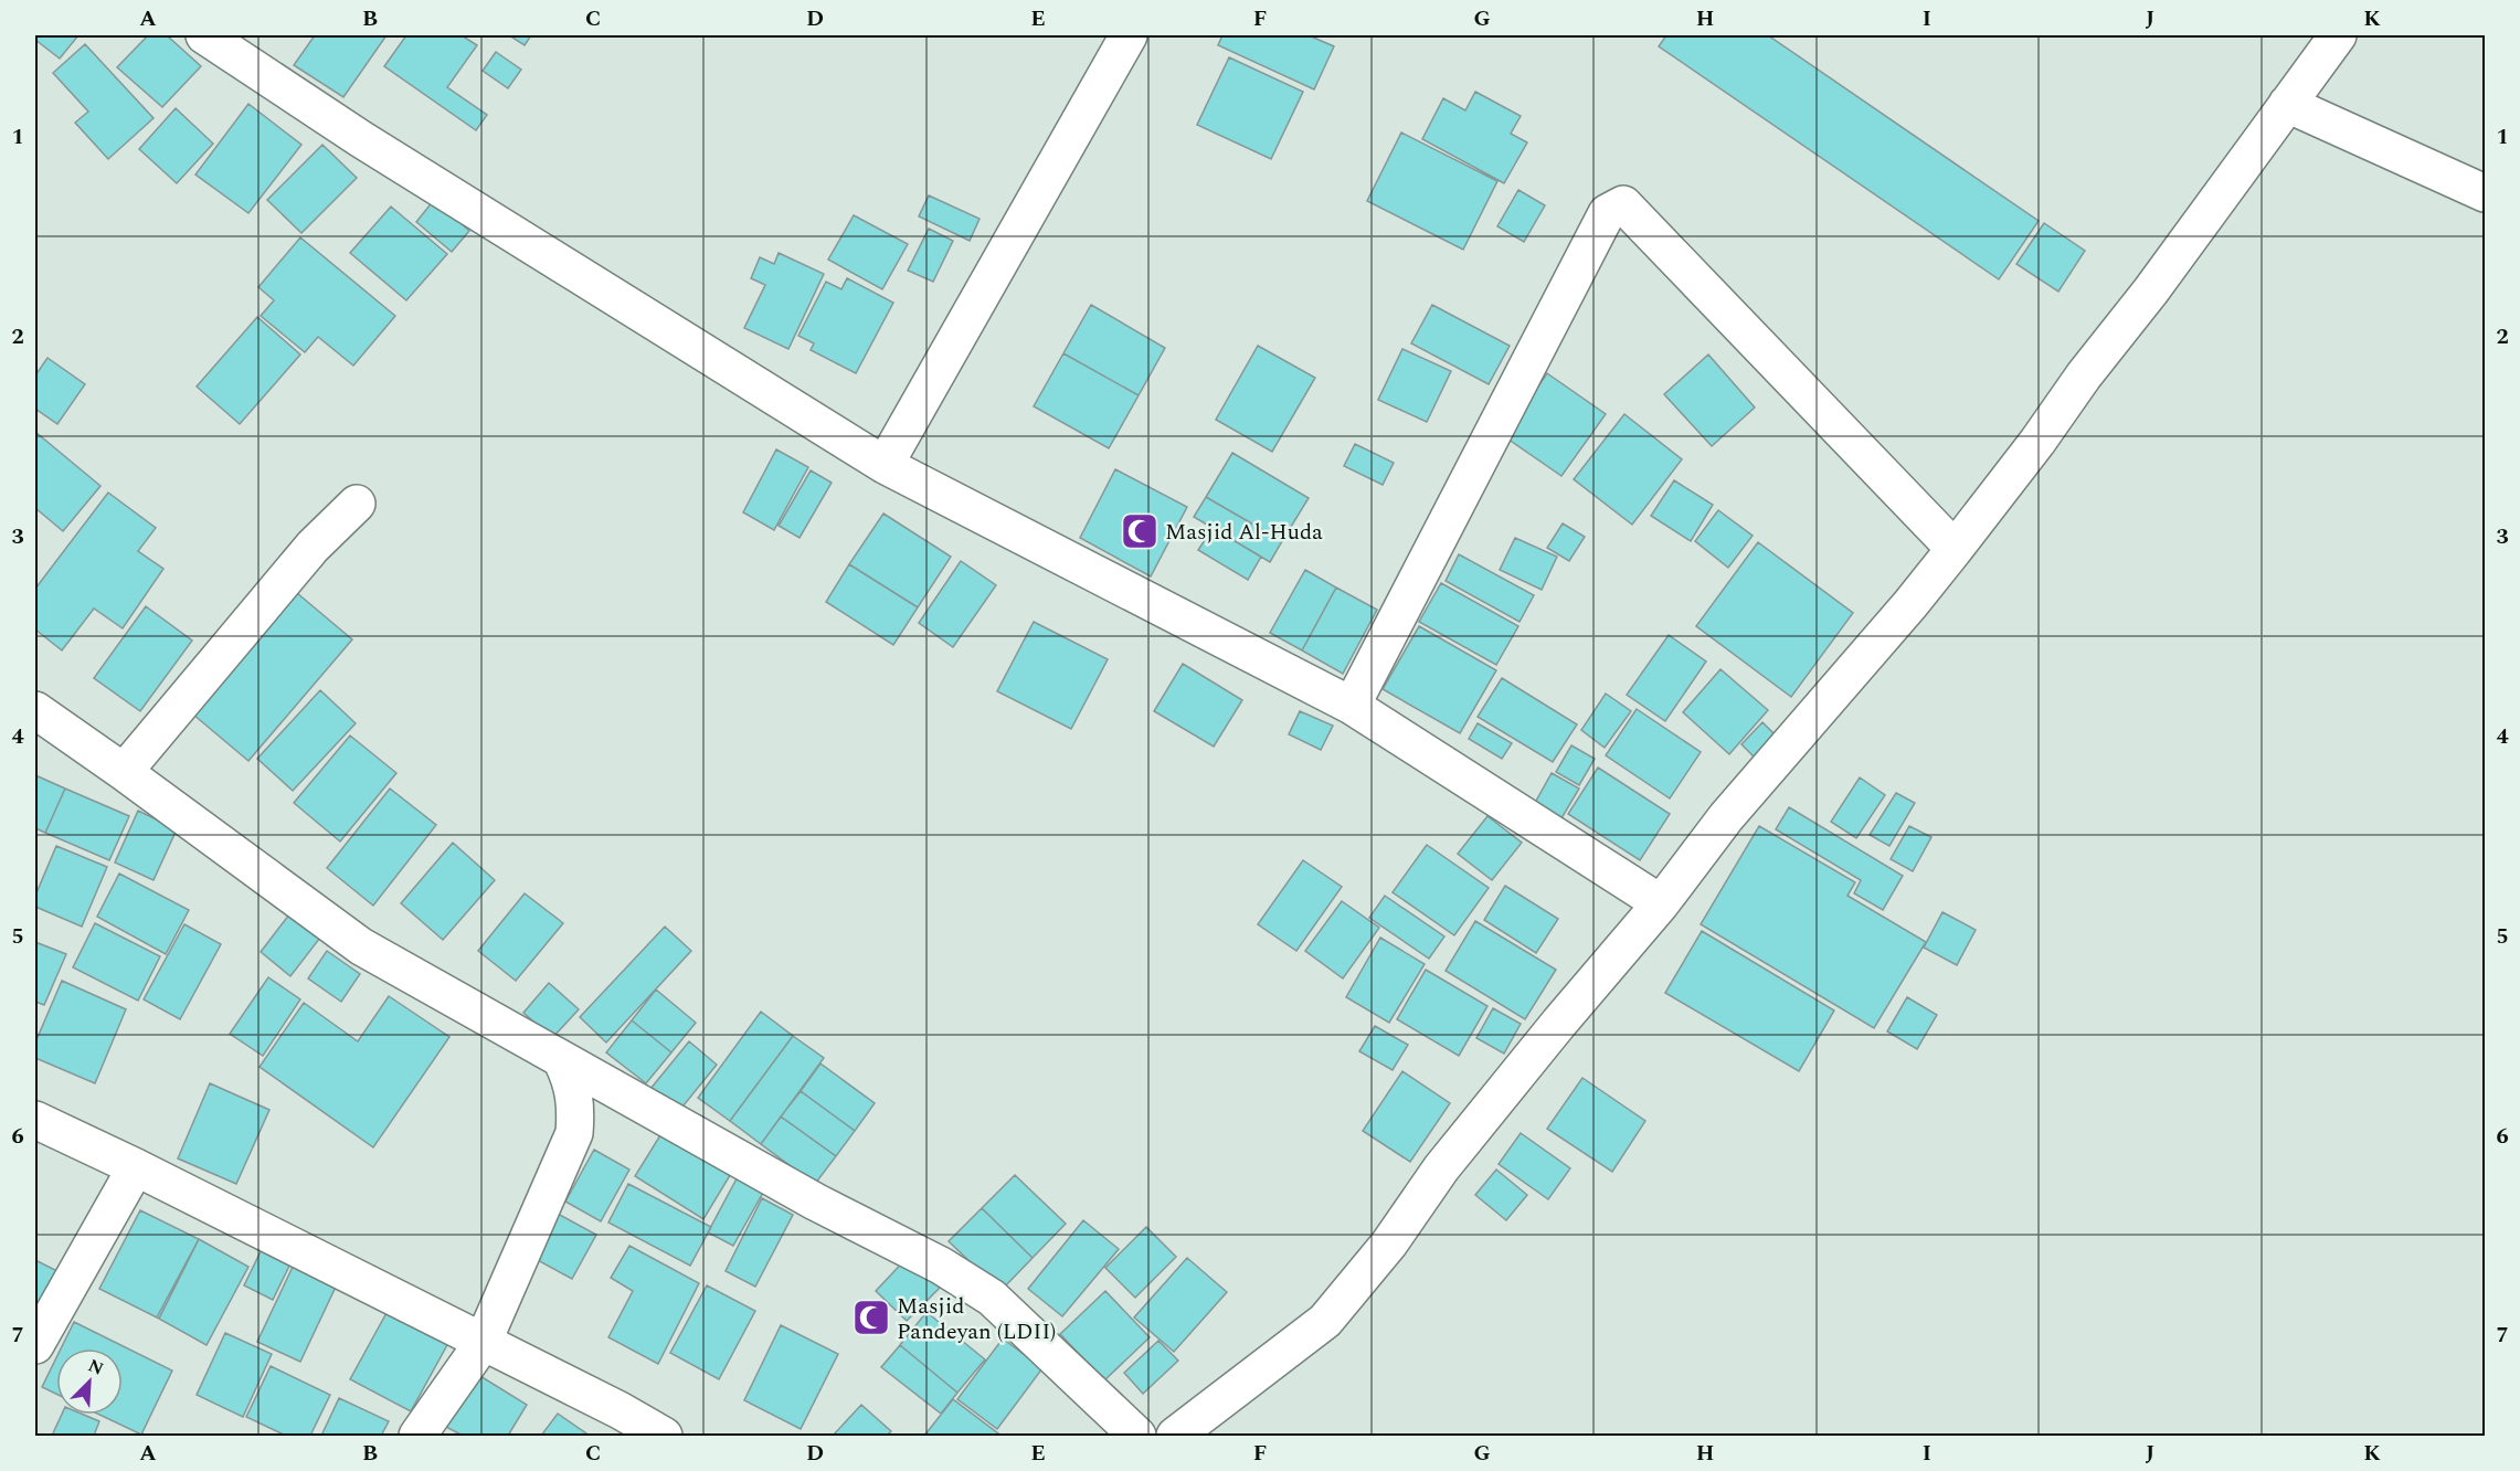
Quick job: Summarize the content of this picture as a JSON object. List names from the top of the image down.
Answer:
{
  "places": {
    "mosque": ["Masjid Al-Huda", "Masjid Pandeyan (LDII)"]
  },
  "north": "top right",
  "grid": {
    "columns": [
      "A",
      "B",
      "C",
      "D",
      "E",
      "F",
      "G",
      "H",
      "I",
      "J",
      "K"
    ],
    "rows": [
      "1",
      "2",
      "3",
      "4",
      "5",
      "6",
      "7"
    ]
  }
}
